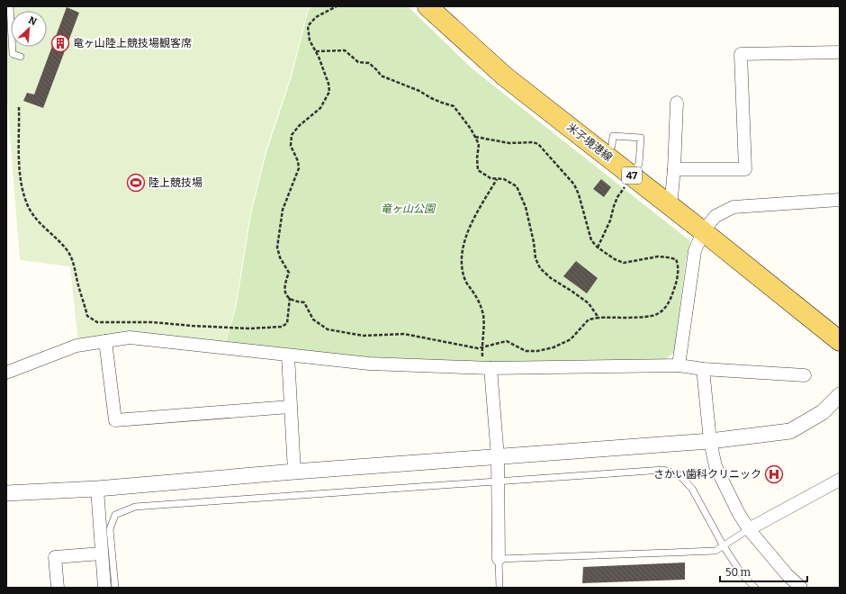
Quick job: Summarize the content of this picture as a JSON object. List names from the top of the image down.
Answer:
{
  "streets": {
    "main road": ["米子境港線", "47"]
  },
  "parks": ["竜ヶ山公園"],
  "places": {
    "building": ["竜ヶ山陸上競技場観客席"],
    "sports": ["陸上競技場"],
    "hospital": ["さかい歯科クリニック"]
  },
  "scale_bar": "50 m",
  "north": "top right"
}
